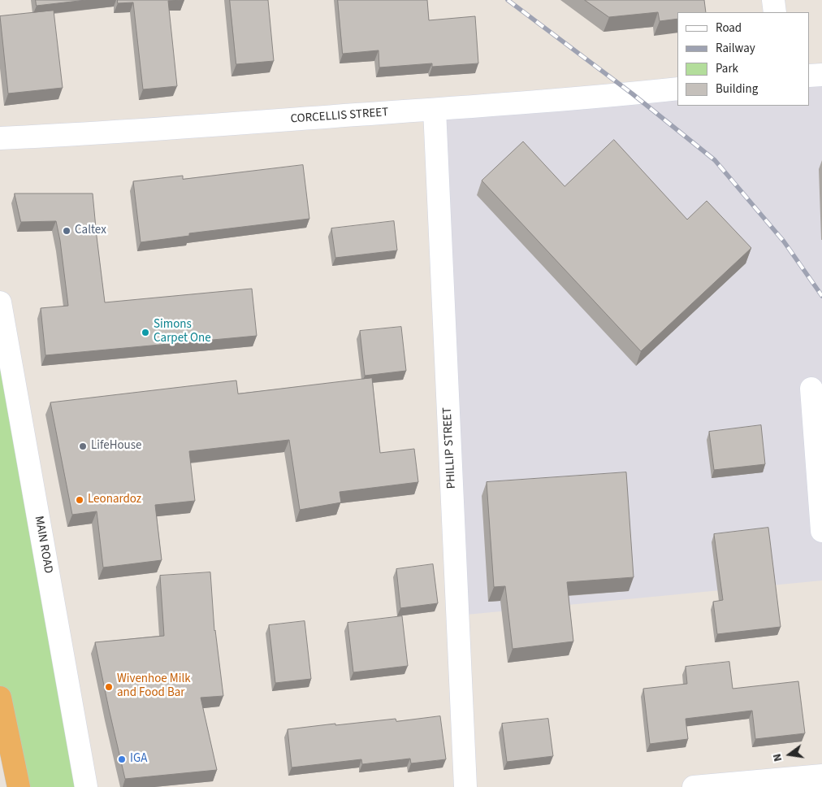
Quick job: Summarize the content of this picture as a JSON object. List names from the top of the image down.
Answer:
{
  "streets": {
    "street": ["CORCELLIS STREET", "PHILLIP STREET", "MAIN ROAD"]
  },
  "crossings": [
    ["CORCELLIS STREET", "PHILLIP STREET"]
  ],
  "places": [
    "Caltex",
    "Simons Carpet One",
    "LifeHouse",
    "Leonardoz",
    "Wivenhoe Milk and Food Bar",
    "IGA"
  ],
  "legend": [
    "Road",
    "Railway",
    "Park",
    "Building"
  ],
  "north": "left"
}
